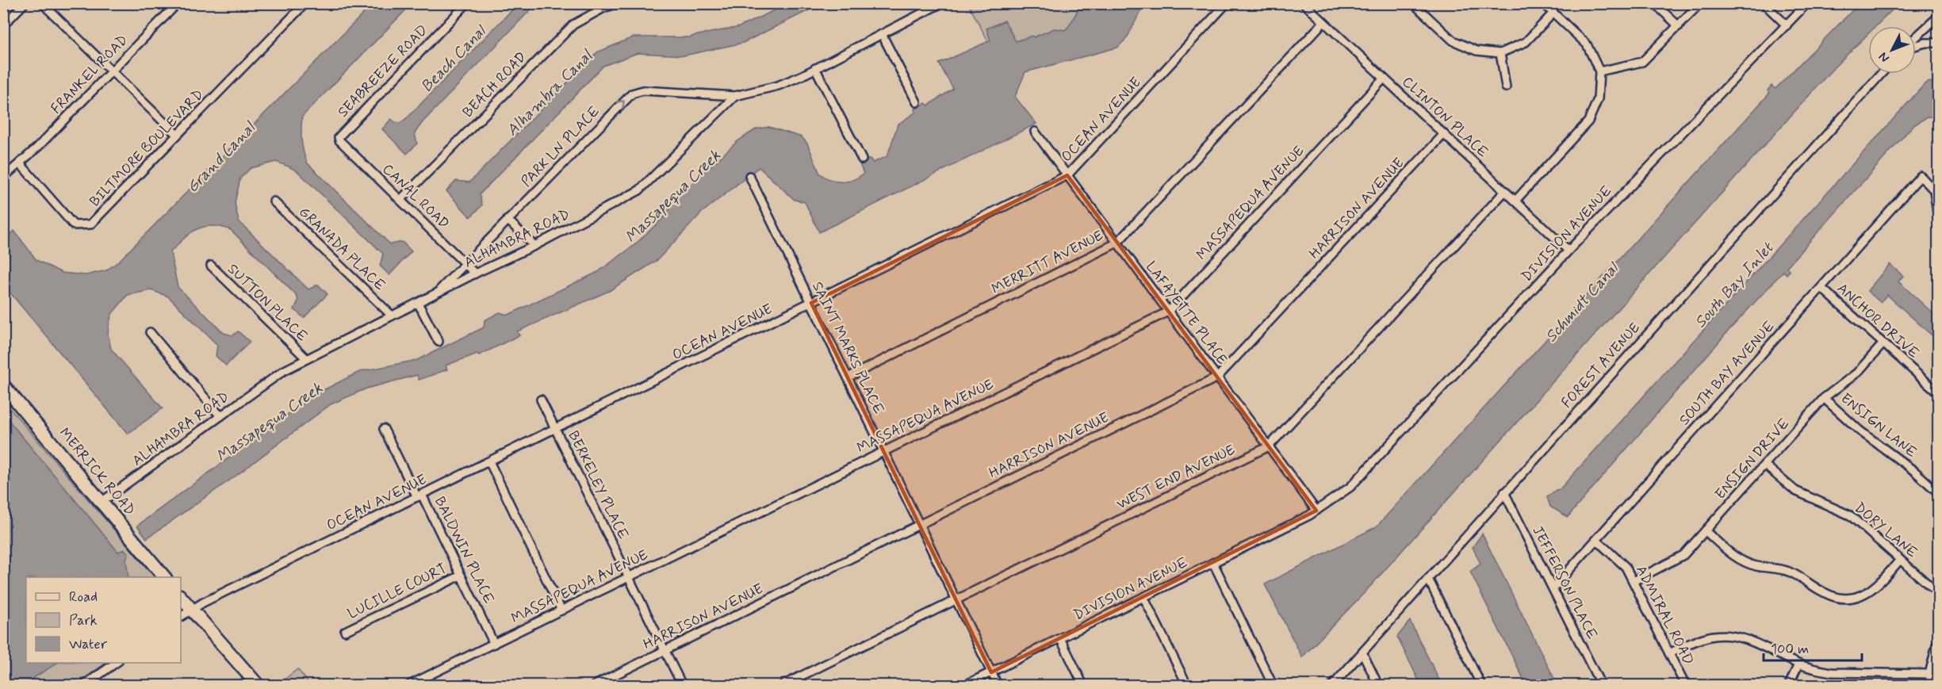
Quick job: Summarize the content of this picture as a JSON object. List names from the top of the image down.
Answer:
{
  "streets": {
    "main road": ["MERRICK ROAD"],
    "street": [
      "SEABREEZE ROAD",
      "FRANKEL ROAD",
      "BEACH ROAD",
      "CLINTON PLACE",
      "OCEAN AVENUE",
      "PARK LN PLACE",
      "BILTMORE BOULEVARD",
      "CANAL ROAD",
      "MASSAPEQUA AVENUE",
      "HARRISON AVENUE",
      "DIVISION AVENUE",
      "ALHAMBRA ROAD",
      "GRANADA PLACE",
      "MERRITT AVENUE",
      "SUTTON PLACE",
      "LAFAYETTE PLACE",
      "ANCHOR DRIVE",
      "SAINT MARKS PLACE",
      "FOREST AVENUE",
      "SOUTH BAY AVENUE",
      "ENSIGN LANE",
      "ENSIGN DRIVE",
      "WEST END AVENUE",
      "BERKELEY PLACE",
      "DORY LANE",
      "BALDWIN PLACE",
      "JEFFERSON PLACE",
      "LUCILLE COURT",
      "ADMIRAL ROAD"
    ]
  },
  "crossings": [
    ["SEABREEZE ROAD", "CANAL ROAD"],
    ["FRANKEL ROAD", "BILTMORE BOULEVARD"],
    ["BEACH ROAD", "CANAL ROAD"],
    ["CLINTON PLACE", "MASSAPEQUA AVENUE"],
    ["CLINTON PLACE", "HARRISON AVENUE"],
    ["CLINTON PLACE", "DIVISION AVENUE"],
    ["CLINTON PLACE", "MERRITT AVENUE"],
    ["CLINTON PLACE", "WEST END AVENUE"],
    ["OCEAN AVENUE", "LAFAYETTE PLACE"],
    ["OCEAN AVENUE", "SAINT MARKS PLACE"],
    ["OCEAN AVENUE", "BERKELEY PLACE"],
    ["OCEAN AVENUE", "BALDWIN PLACE"],
    ["PARK LN PLACE", "CANAL ROAD"],
    ["PARK LN PLACE", "ALHAMBRA ROAD"],
    ["CANAL ROAD", "ALHAMBRA ROAD"],
    ["MASSAPEQUA AVENUE", "LAFAYETTE PLACE"],
    ["MASSAPEQUA AVENUE", "SAINT MARKS PLACE"],
    ["MASSAPEQUA AVENUE", "BERKELEY PLACE"],
    ["MASSAPEQUA AVENUE", "BALDWIN PLACE"],
    ["HARRISON AVENUE", "LAFAYETTE PLACE"],
    ["HARRISON AVENUE", "SAINT MARKS PLACE"],
    ["HARRISON AVENUE", "BERKELEY PLACE"],
    ["DIVISION AVENUE", "LAFAYETTE PLACE"],
    ["DIVISION AVENUE", "SAINT MARKS PLACE"],
    ["ALHAMBRA ROAD", "GRANADA PLACE"],
    ["ALHAMBRA ROAD", "SUTTON PLACE"],
    ["ALHAMBRA ROAD", "MERRICK ROAD"],
    ["MERRITT AVENUE", "LAFAYETTE PLACE"],
    ["MERRITT AVENUE", "SAINT MARKS PLACE"],
    ["LAFAYETTE PLACE", "WEST END AVENUE"],
    ["ANCHOR DRIVE", "SOUTH BAY AVENUE"],
    ["ANCHOR DRIVE", "ENSIGN DRIVE"],
    ["SAINT MARKS PLACE", "WEST END AVENUE"],
    ["FOREST AVENUE", "JEFFERSON PLACE"],
    ["SOUTH BAY AVENUE", "JEFFERSON PLACE"],
    ["SOUTH BAY AVENUE", "ADMIRAL ROAD"],
    ["ENSIGN LANE", "ENSIGN DRIVE"],
    ["ENSIGN DRIVE", "DORY LANE"],
    ["ENSIGN DRIVE", "ADMIRAL ROAD"],
    ["BALDWIN PLACE", "LUCILLE COURT"]
  ],
  "one_way": ["PARK LN PLACE"],
  "water": [
    "Beach Canal",
    "Alhambra Canal",
    "Grand Canal",
    "Massapequa Creek",
    "South Bay Inlet",
    "Schmidt Canal"
  ],
  "legend": ["Road", "Park", "Water"],
  "scale_bar": "100 m",
  "north": "bottom left"
}
